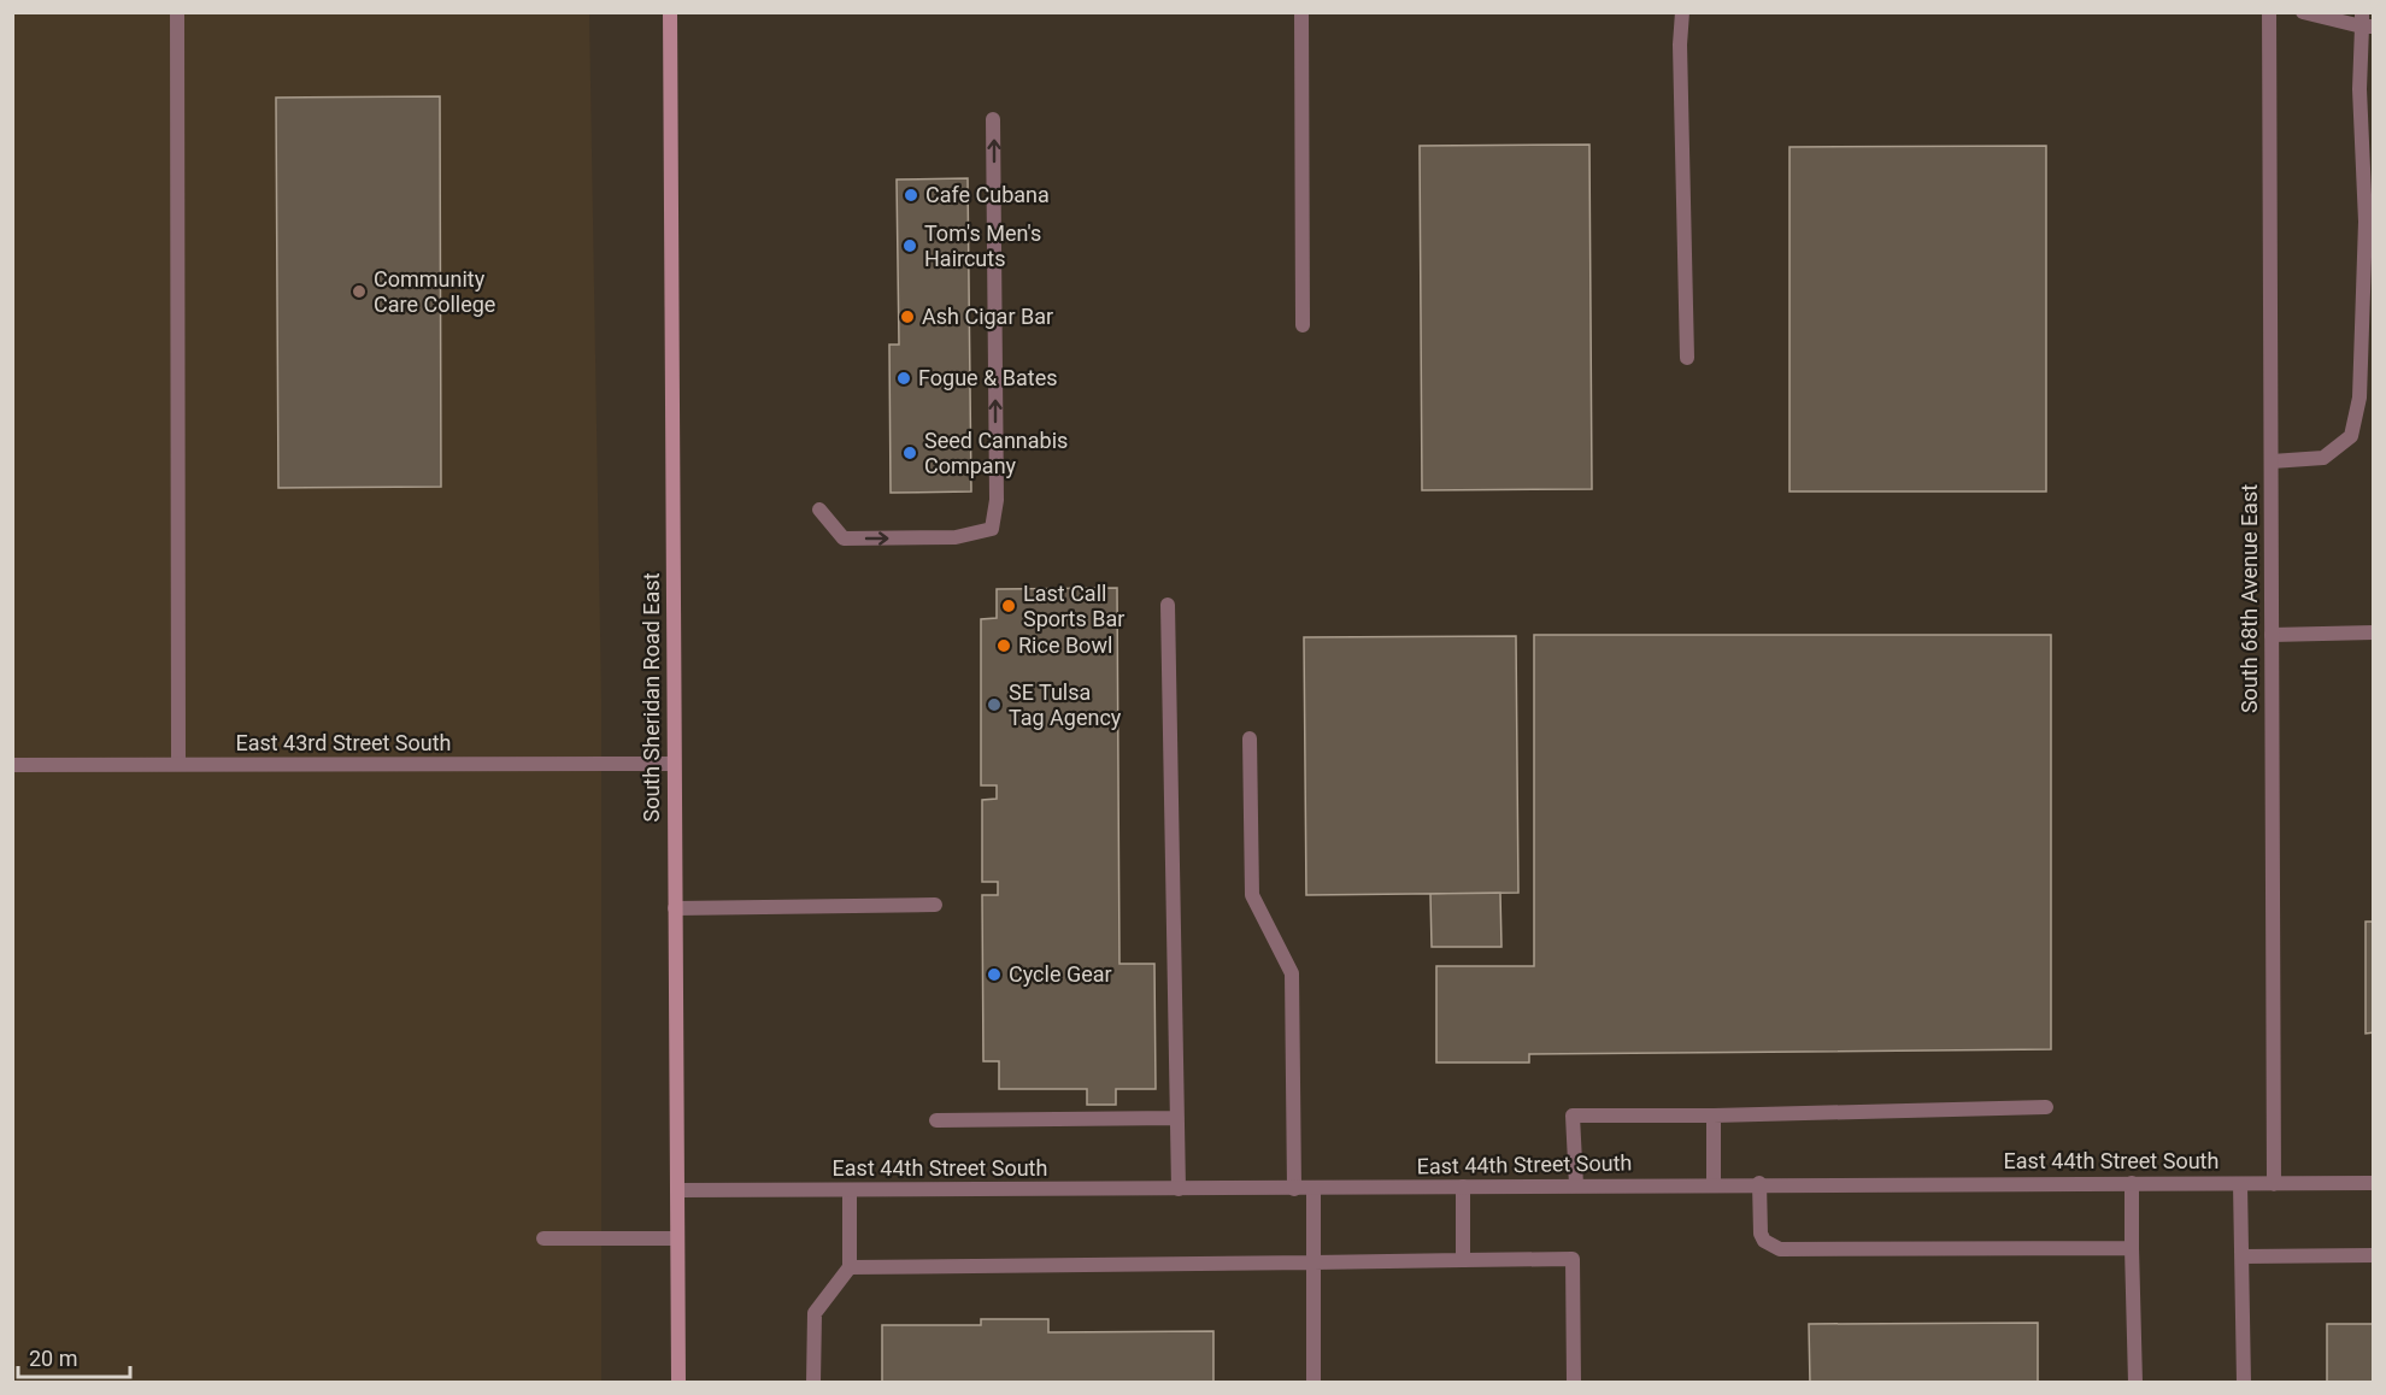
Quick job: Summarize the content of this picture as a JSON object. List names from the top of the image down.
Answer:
{
  "streets": {
    "main road": ["South Sheridan Road East"],
    "street": ["South 68th Avenue East", "East 43rd Street South", "East 44th Street South"]
  },
  "crossings": [
    ["South 68th Avenue East", "East 44th Street South"],
    ["South Sheridan Road East", "East 43rd Street South"],
    ["South Sheridan Road East", "East 44th Street South"]
  ],
  "places": [
    "Cafe Cubana",
    "Tom's Men's Haircuts",
    "Community Care College",
    "Ash Cigar Bar",
    "Fogue & Bates",
    "Seed Cannabis Company",
    "Last Call Sports Bar",
    "Rice Bowl",
    "SE Tulsa Tag Agency",
    "Cycle Gear"
  ],
  "scale_bar": "20 m"
}
